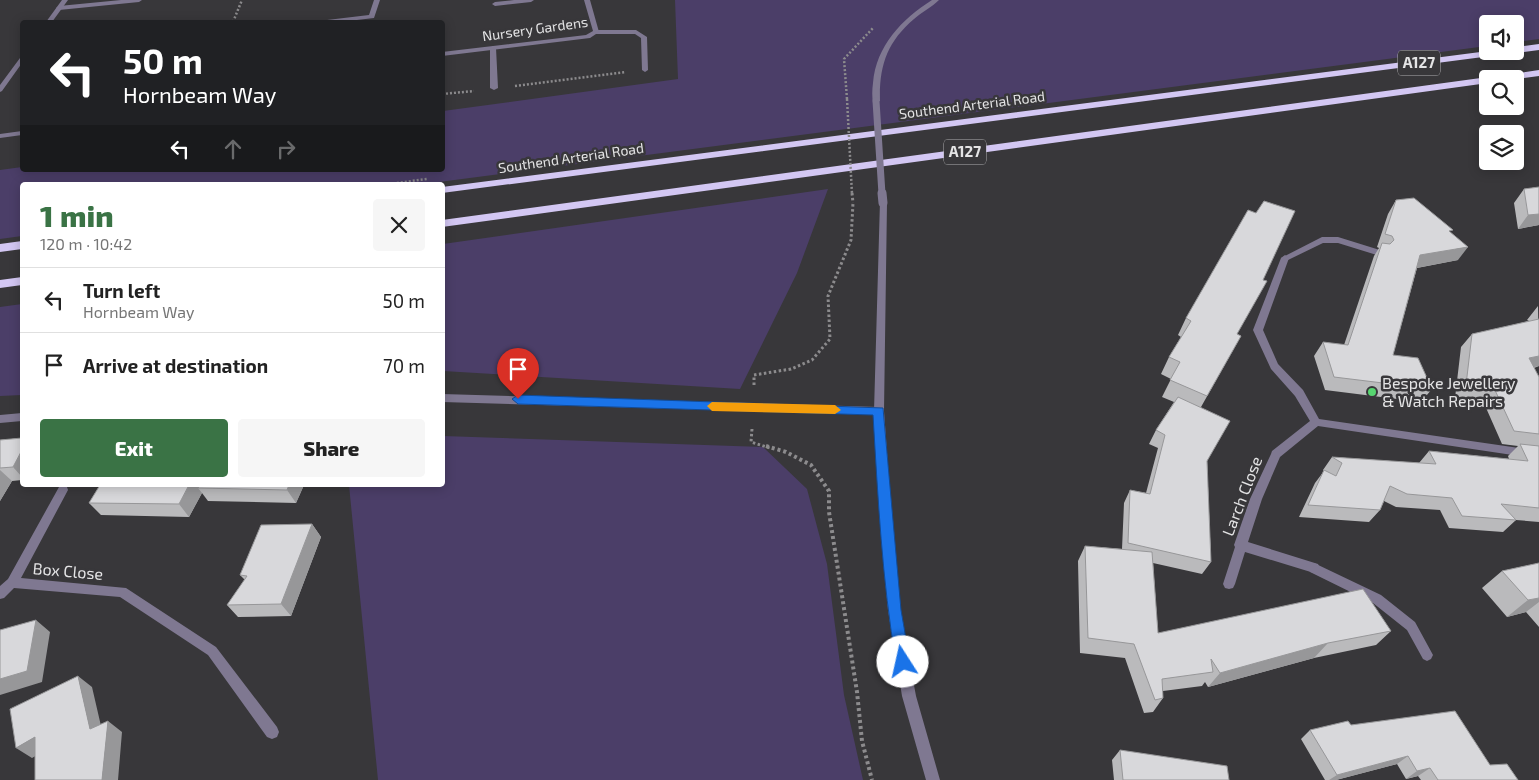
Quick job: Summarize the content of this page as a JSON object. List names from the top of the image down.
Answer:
{
  "streets": {
    "highway": ["A127", "Southend Arterial Road"],
    "street": ["Nursery Gardens", "Larch Close", "Box Close"]
  },
  "places": ["Bespoke Jewellery & Watch Repairs"],
  "page": {
    "turn": ["50 m", "Hornbeam Way"],
    "heading": ["1 min", "120 m · 10:42"],
    "list": [
      {
        "name": "Turn left",
        "note": "Hornbeam Way",
        "value": "50 m"
      },
      {
        "name": "Arrive at destination",
        "value": "70 m"
      }
    ],
    "buttons": ["Exit", "Share"]
  }
}
